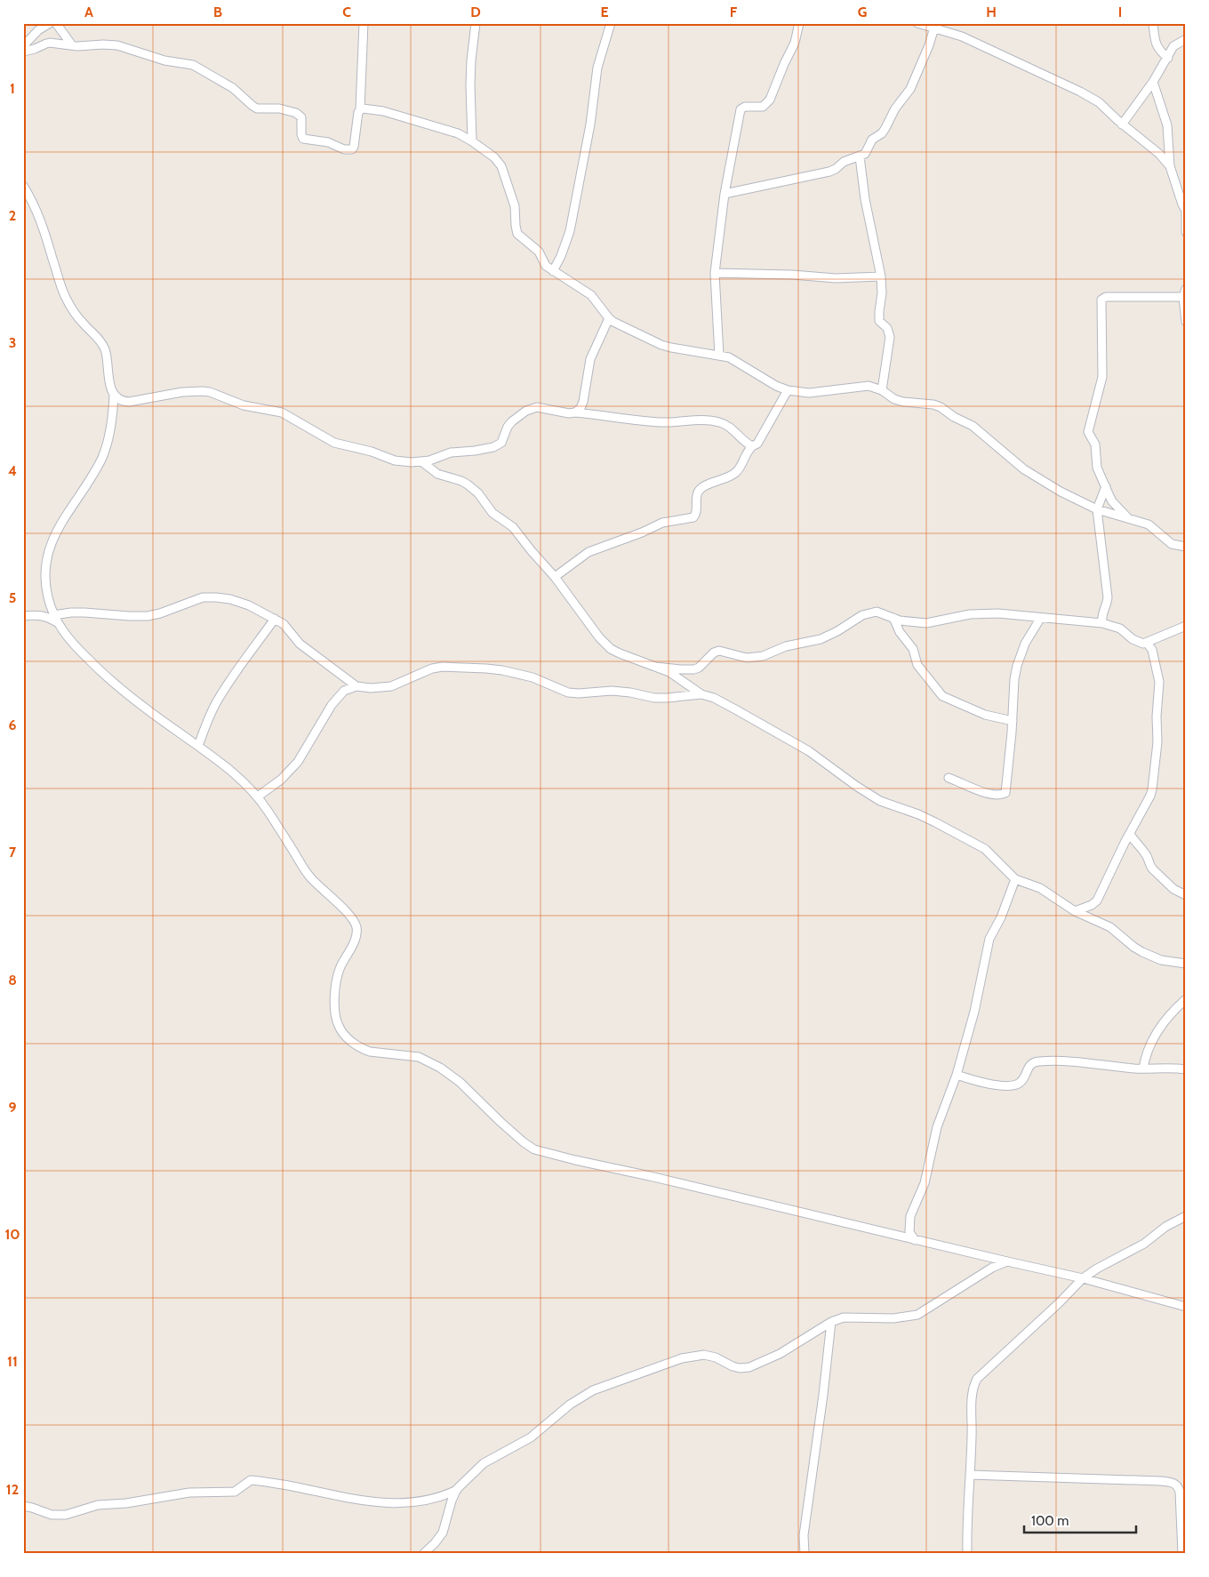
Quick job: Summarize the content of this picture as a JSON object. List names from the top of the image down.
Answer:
{
  "scale_bar": "100 m",
  "grid": {
    "columns": [
      "A",
      "B",
      "C",
      "D",
      "E",
      "F",
      "G",
      "H",
      "I"
    ],
    "rows": [
      "1",
      "2",
      "3",
      "4",
      "5",
      "6",
      "7",
      "8",
      "9",
      "10",
      "11",
      "12"
    ]
  }
}
